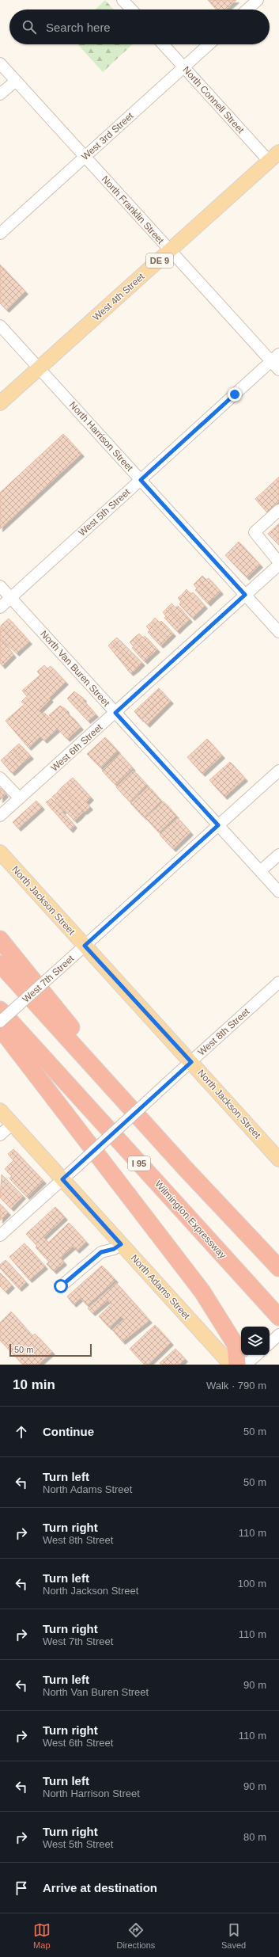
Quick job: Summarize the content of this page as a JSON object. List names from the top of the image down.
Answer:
{
  "streets": {
    "highway": ["I 95", "Wilmington Expressway"],
    "main road": [
      "DE 9",
      "West 4th Street",
      "North Jackson Street",
      "North Adams Street"
    ],
    "street": [
      "North Connell Street",
      "West 3rd Street",
      "North Franklin Street",
      "North Harrison Street",
      "West 5th Street",
      "North Van Buren Street",
      "West 6th Street",
      "West 7th Street",
      "West 8th Street"
    ]
  },
  "crossings": [
    ["North Connell Street", "West 3rd Street"],
    ["North Connell Street", "West 4th Street"],
    ["West 3rd Street", "North Franklin Street"],
    ["North Franklin Street", "West 4th Street"],
    ["North Franklin Street", "West 5th Street"],
    ["West 4th Street", "North Harrison Street"],
    ["North Harrison Street", "West 5th Street"],
    ["North Harrison Street", "West 6th Street"],
    ["West 5th Street", "North Van Buren Street"],
    ["North Van Buren Street", "West 6th Street"],
    ["North Van Buren Street", "West 7th Street"],
    ["North Jackson Street", "West 7th Street"],
    ["North Jackson Street", "West 8th Street"],
    ["West 8th Street", "North Adams Street"]
  ],
  "scale_bar": "50 m",
  "page": {
    "search": "Search here",
    "scale": "50 m",
    "heading": ["10 min", "Walk · 790 m"],
    "list": [
      ["Continue", "50 m"],
      ["Turn left", "North Adams Street", "50 m"],
      ["Turn right", "West 8th Street", "110 m"],
      ["Turn left", "North Jackson Street", "100 m"],
      ["Turn right", "West 7th Street", "110 m"],
      ["Turn left", "North Van Buren Street", "90 m"],
      ["Turn right", "West 6th Street", "110 m"],
      ["Turn left", "North Harrison Street", "90 m"],
      ["Turn right", "West 5th Street", "80 m"],
      "Arrive at destination"
    ],
    "nav": ["Map", "Directions", "Saved"]
  }
}
